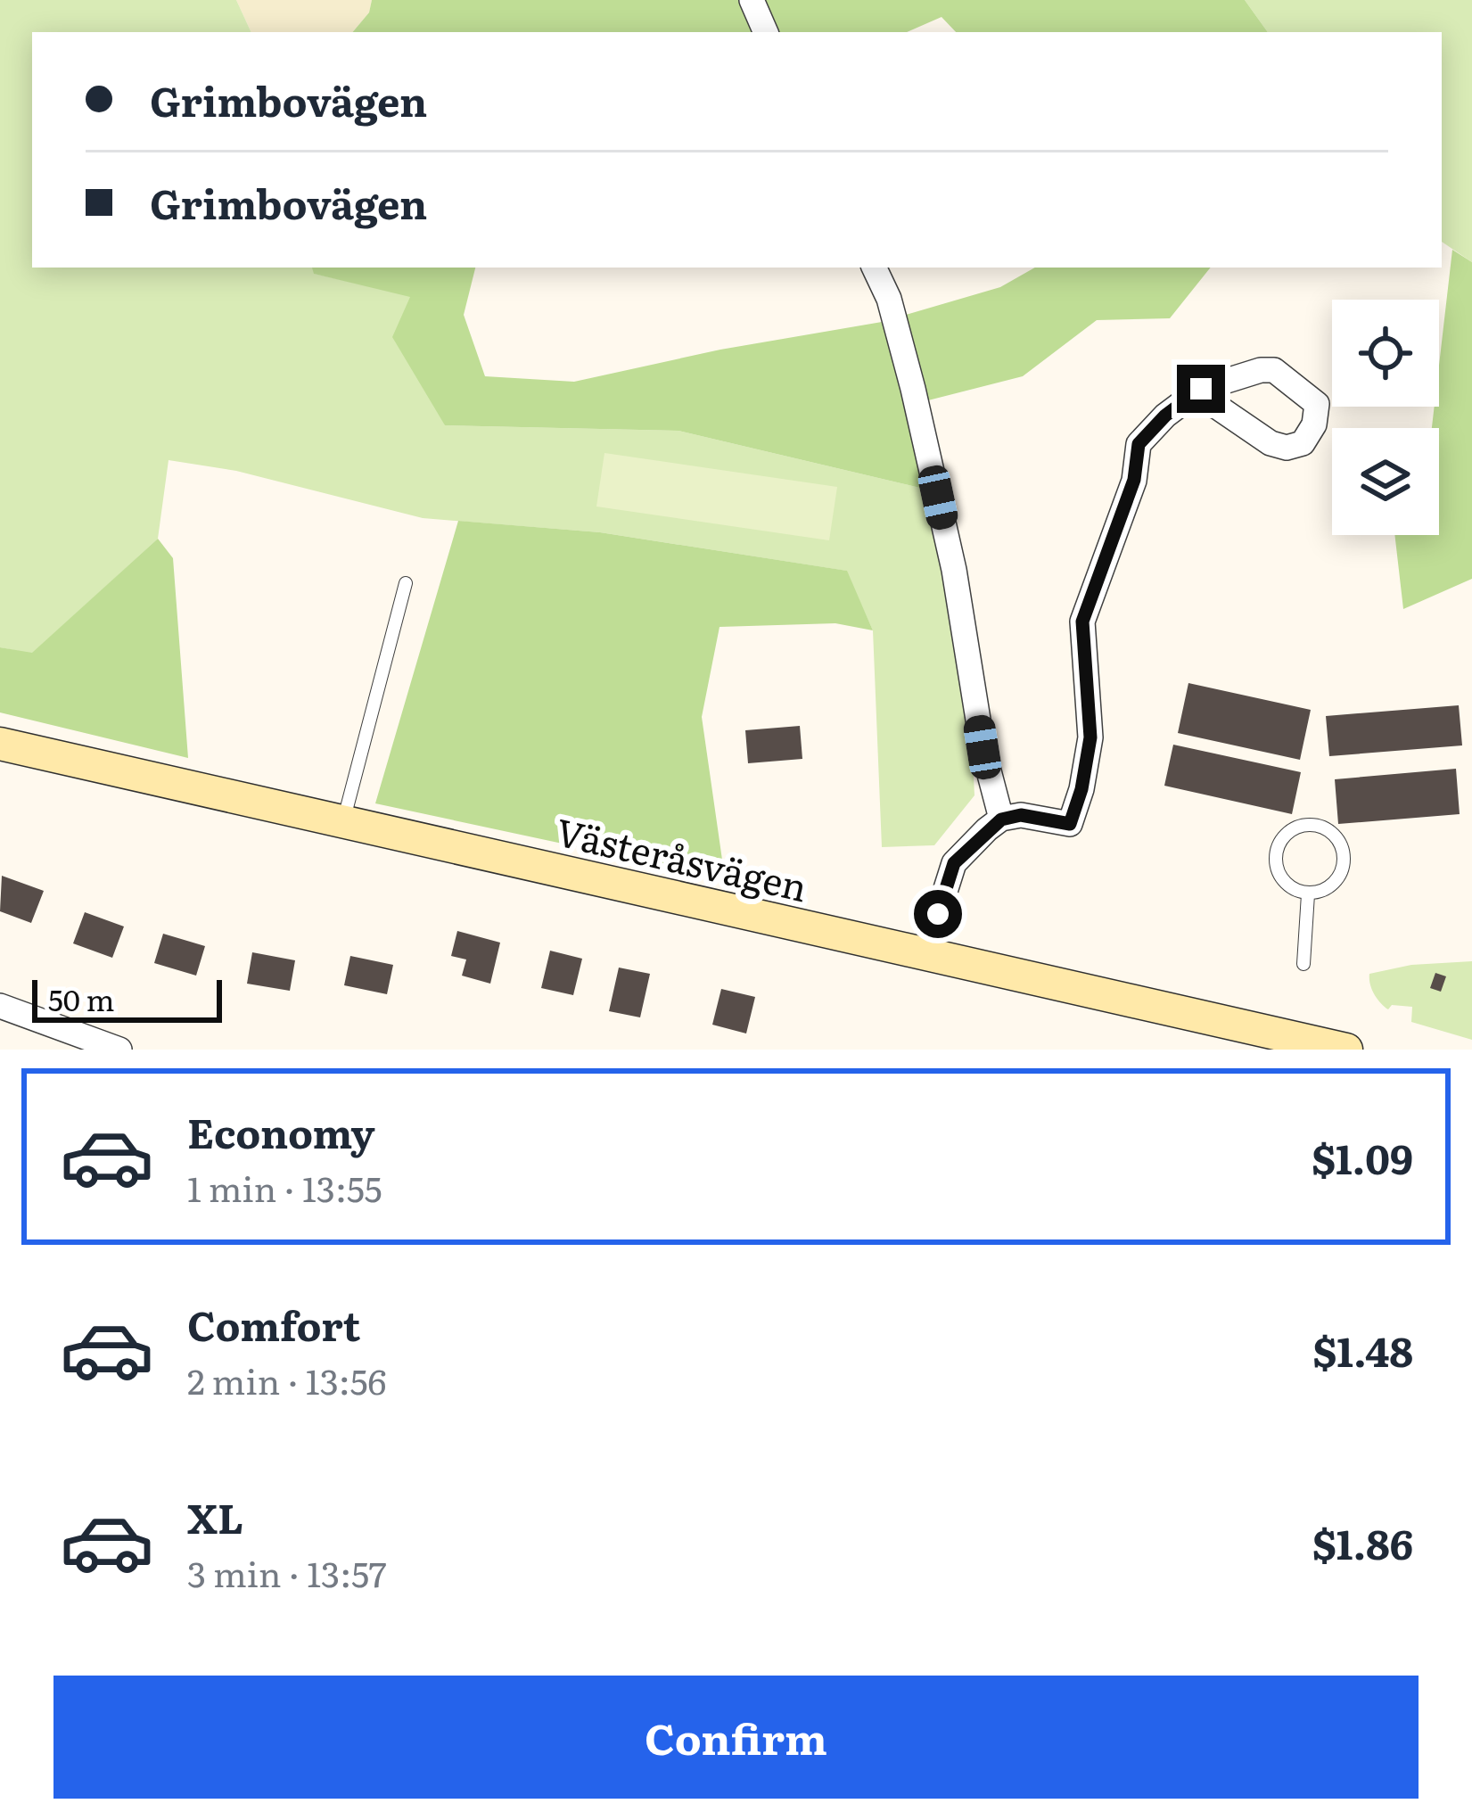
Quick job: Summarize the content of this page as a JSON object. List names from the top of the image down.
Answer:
{
  "streets": {
    "street": ["Västeråsvägen"]
  },
  "scale_bar": "50 m",
  "page": {
    "banner": ["Grimbovägen", "Grimbovägen"],
    "scale": "50 m",
    "list": [
      {
        "name": "Economy",
        "note": "1 min · 13:55",
        "value": "$1.09"
      },
      {
        "name": "Comfort",
        "note": "2 min · 13:56",
        "value": "$1.48"
      },
      {
        "name": "XL",
        "note": "3 min · 13:57",
        "value": "$1.86"
      }
    ],
    "buttons": "Confirm"
  }
}
